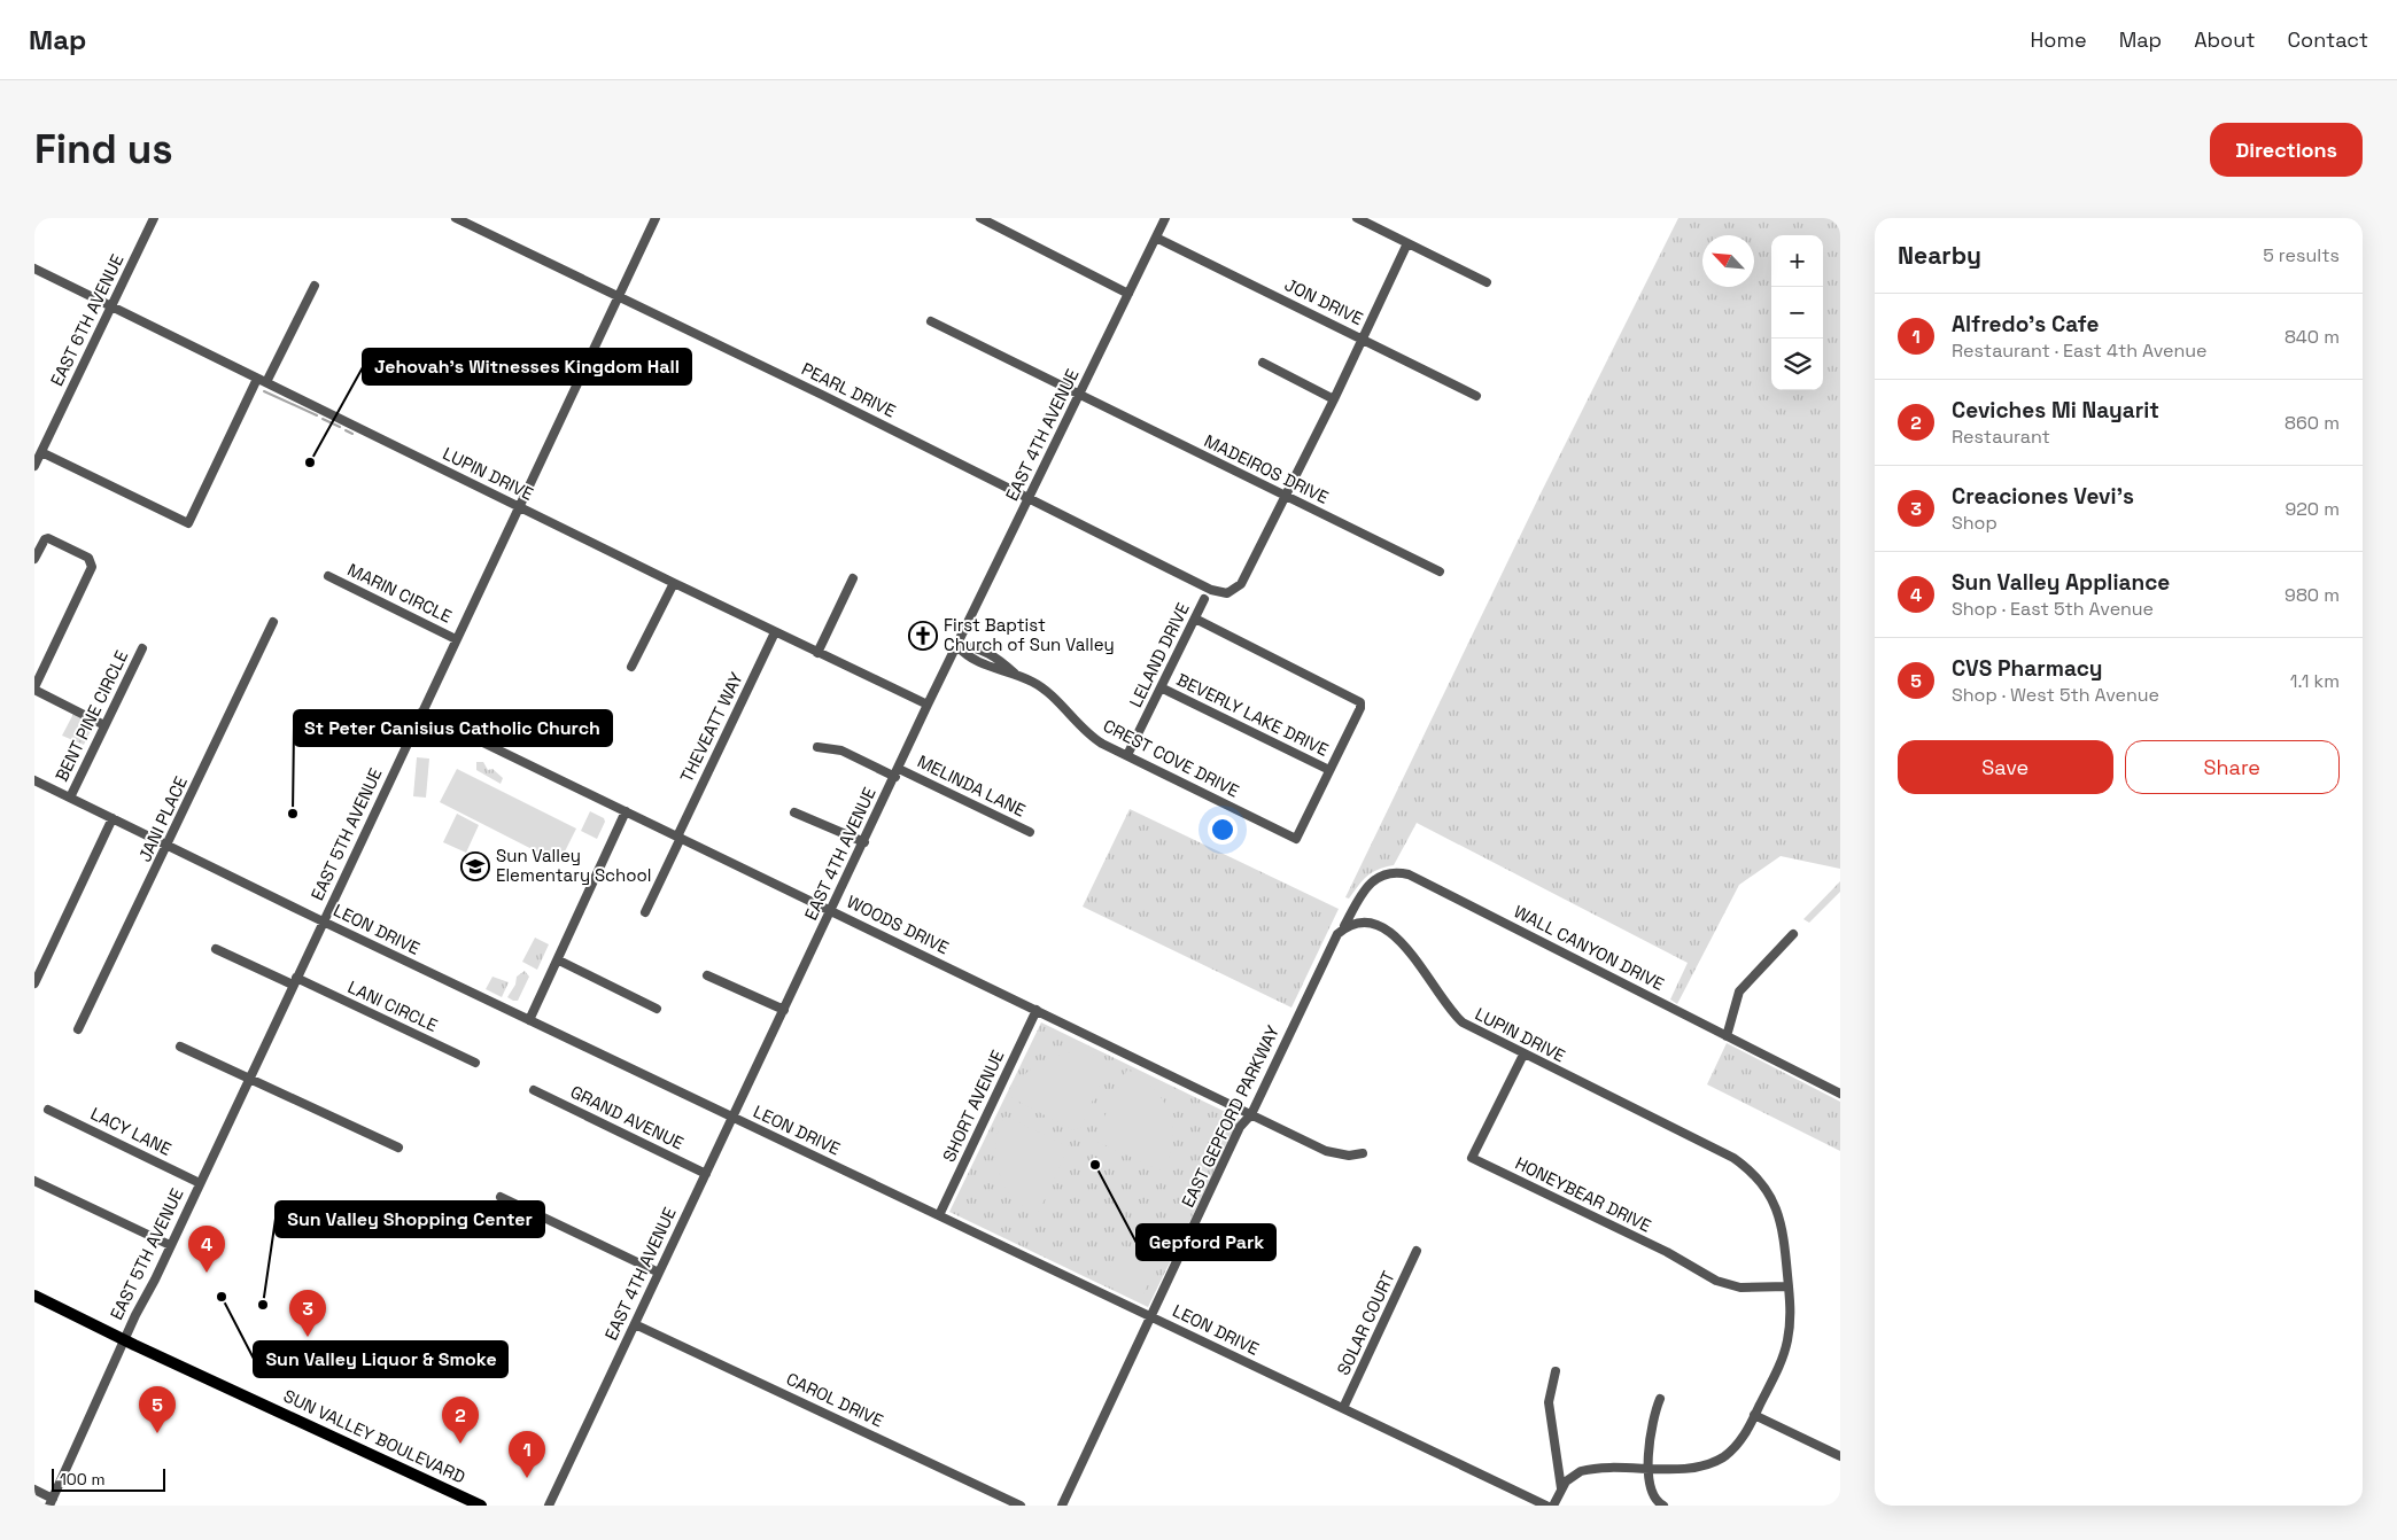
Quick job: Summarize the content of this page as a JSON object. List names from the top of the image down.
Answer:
{
  "streets": {
    "main road": ["SUN VALLEY BOULEVARD"],
    "street": [
      "JON DRIVE",
      "EAST 6TH AVENUE",
      "PEARL DRIVE",
      "EAST 4TH AVENUE",
      "MADEIROS DRIVE",
      "LUPIN DRIVE",
      "MARIN CIRCLE",
      "LELAND DRIVE",
      "BEVERLY LAKE DRIVE",
      "BENT PINE CIRCLE",
      "THEVEATT WAY",
      "CREST COVE DRIVE",
      "MELINDA LANE",
      "JANI PLACE",
      "EAST 5TH AVENUE",
      "WOODS DRIVE",
      "LEON DRIVE",
      "WALL CANYON DRIVE",
      "LANI CIRCLE",
      "SHORT AVENUE",
      "EAST GEPFORD PARKWAY",
      "GRAND AVENUE",
      "LACY LANE",
      "HONEYBEAR DRIVE",
      "SOLAR COURT",
      "CAROL DRIVE"
    ]
  },
  "crossings": [
    ["JON DRIVE", "EAST 4TH AVENUE"],
    ["EAST 6TH AVENUE", "LUPIN DRIVE"],
    ["PEARL DRIVE", "EAST 4TH AVENUE"],
    ["PEARL DRIVE", "MADEIROS DRIVE"],
    ["PEARL DRIVE", "EAST 5TH AVENUE"],
    ["EAST 4TH AVENUE", "MADEIROS DRIVE"],
    ["EAST 4TH AVENUE", "LUPIN DRIVE"],
    ["EAST 4TH AVENUE", "CREST COVE DRIVE"],
    ["EAST 4TH AVENUE", "MELINDA LANE"],
    ["EAST 4TH AVENUE", "WOODS DRIVE"],
    ["EAST 4TH AVENUE", "LEON DRIVE"],
    ["EAST 4TH AVENUE", "GRAND AVENUE"],
    ["EAST 4TH AVENUE", "CAROL DRIVE"],
    ["LUPIN DRIVE", "THEVEATT WAY"],
    ["LUPIN DRIVE", "EAST 5TH AVENUE"],
    ["LUPIN DRIVE", "WALL CANYON DRIVE"],
    ["LUPIN DRIVE", "EAST GEPFORD PARKWAY"],
    ["LUPIN DRIVE", "HONEYBEAR DRIVE"],
    ["MARIN CIRCLE", "EAST 5TH AVENUE"],
    ["LELAND DRIVE", "BEVERLY LAKE DRIVE"],
    ["LELAND DRIVE", "CREST COVE DRIVE"],
    ["BEVERLY LAKE DRIVE", "CREST COVE DRIVE"],
    ["BENT PINE CIRCLE", "LEON DRIVE"],
    ["THEVEATT WAY", "WOODS DRIVE"],
    ["JANI PLACE", "LEON DRIVE"],
    ["EAST 5TH AVENUE", "WOODS DRIVE"],
    ["EAST 5TH AVENUE", "LEON DRIVE"],
    ["EAST 5TH AVENUE", "LANI CIRCLE"],
    ["EAST 5TH AVENUE", "LACY LANE"],
    ["EAST 5TH AVENUE", "SUN VALLEY BOULEVARD"],
    ["WOODS DRIVE", "SHORT AVENUE"],
    ["WOODS DRIVE", "EAST GEPFORD PARKWAY"],
    ["LEON DRIVE", "SHORT AVENUE"],
    ["LEON DRIVE", "EAST GEPFORD PARKWAY"],
    ["LEON DRIVE", "SOLAR COURT"],
    ["WALL CANYON DRIVE", "EAST GEPFORD PARKWAY"]
  ],
  "places": {
    "other": [
      "Jehovah's Witnesses Kingdom Hall",
      "St Peter Canisius Catholic Church",
      "Gepford Park",
      "Sun Valley Liquor & Smoke",
      "Sun Valley Shopping Center"
    ],
    "church": ["First Baptist Church of Sun Valley"],
    "school or university": ["Sun Valley Elementary School"]
  },
  "scale_bar": "100 m",
  "north": "top left",
  "page": {
    "header": "Map",
    "nav": [
      "Home",
      "Map",
      "About",
      "Contact"
    ],
    "buttons": [
      "Directions",
      ["Save", "Share"]
    ],
    "title": "Find us",
    "heading": ["Nearby", "5 results"],
    "map_buttons": ["+", "−"],
    "list": [
      {
        "mark": "1",
        "name": "Alfredo's Cafe",
        "note": "Restaurant · East 4th Avenue",
        "value": "840 m"
      },
      {
        "mark": "2",
        "name": "Ceviches Mi Nayarit",
        "note": "Restaurant",
        "value": "860 m"
      },
      {
        "mark": "3",
        "name": "Creaciones Vevi's",
        "note": "Shop",
        "value": "920 m"
      },
      {
        "mark": "4",
        "name": "Sun Valley Appliance",
        "note": "Shop · East 5th Avenue",
        "value": "980 m"
      },
      {
        "mark": "5",
        "name": "CVS Pharmacy",
        "note": "Shop · West 5th Avenue",
        "value": "1.1 km"
      }
    ],
    "pins": [
      "4",
      "3",
      "5",
      "2",
      "1"
    ],
    "scale": "100 m"
  }
}
